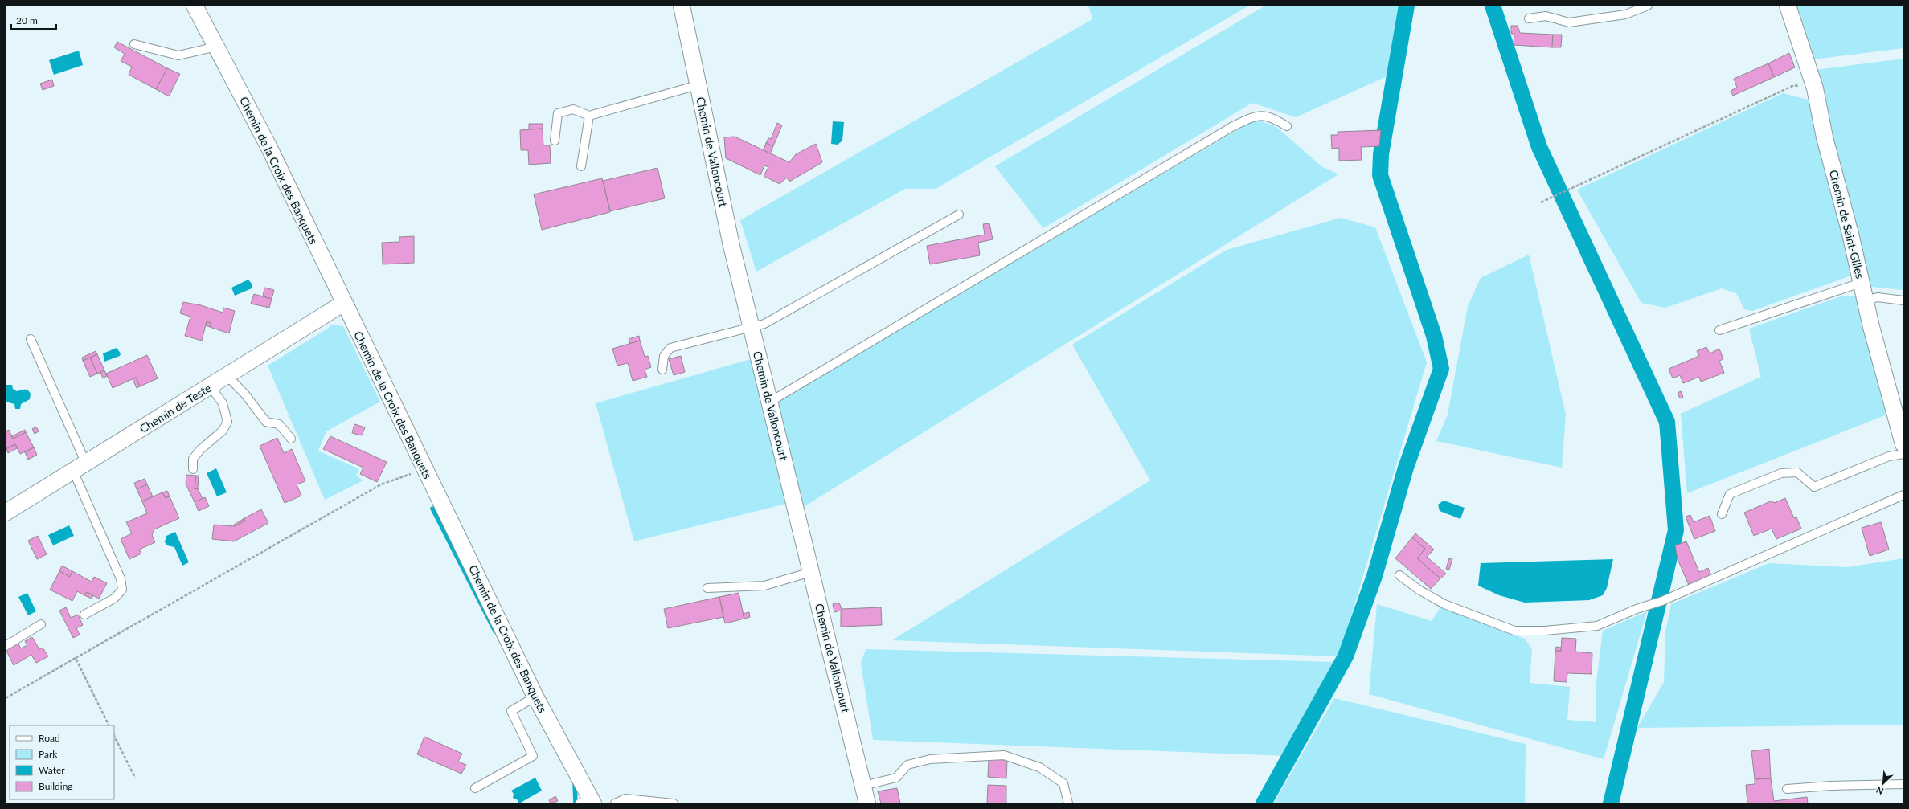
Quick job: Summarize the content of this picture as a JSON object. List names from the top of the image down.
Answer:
{
  "streets": {
    "street": [
      "Chemin de Valloncourt",
      "Chemin de la Croix des Banquets",
      "Chemin de Saint-Gilles",
      "Chemin de Teste"
    ]
  },
  "crossings": [
    ["Chemin de la Croix des Banquets", "Chemin de Teste"]
  ],
  "legend": [
    "Road",
    "Park",
    "Water",
    "Building"
  ],
  "scale_bar": "20 m",
  "north": "bottom left"
}
